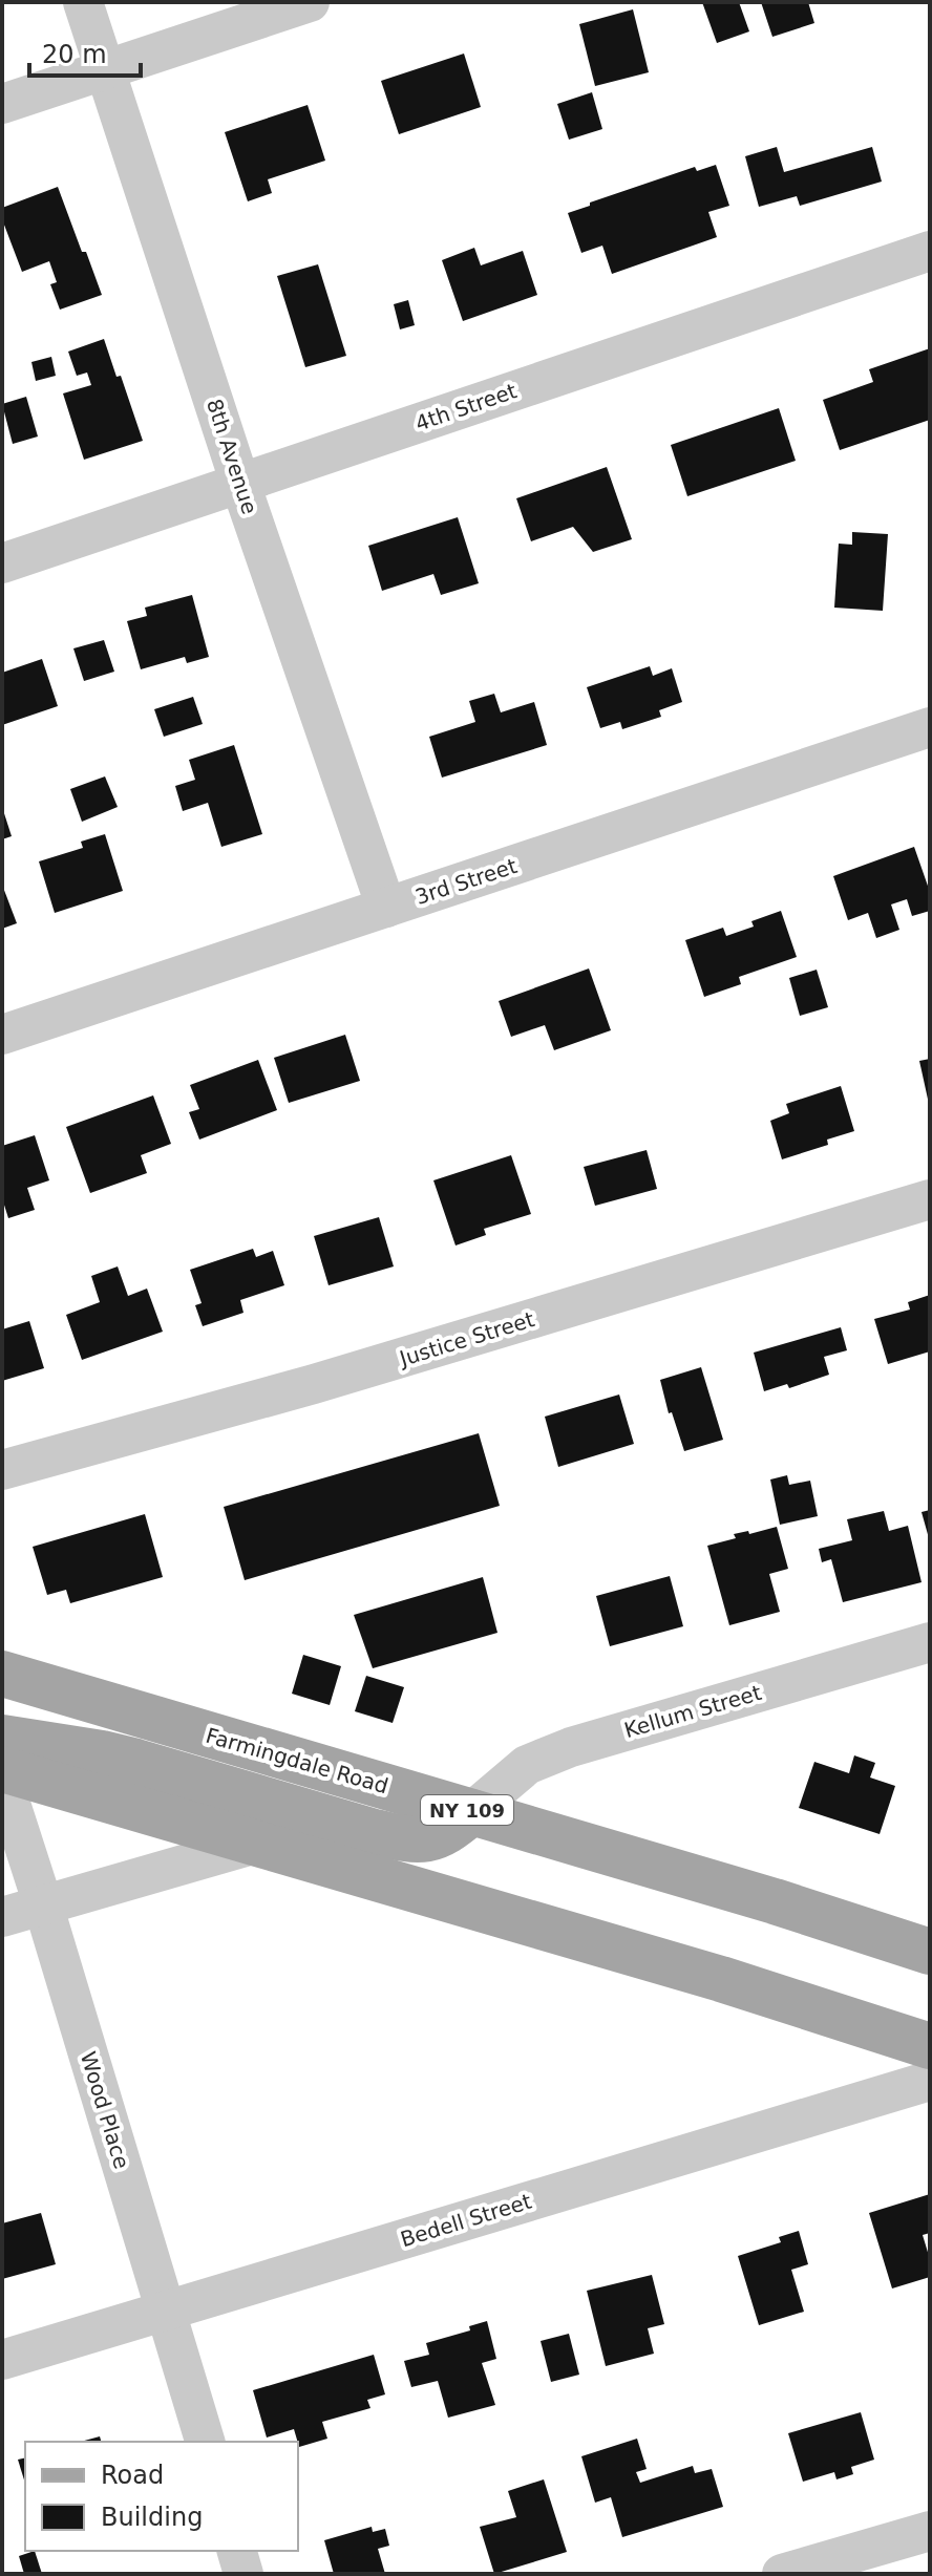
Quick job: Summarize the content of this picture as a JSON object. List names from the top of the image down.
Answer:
{
  "streets": {
    "main road": ["Farmingdale Road", "NY 109"],
    "street": [
      "4th Street",
      "8th Avenue",
      "3rd Street",
      "Justice Street",
      "Kellum Street",
      "Wood Place",
      "Bedell Street"
    ]
  },
  "crossings": [
    ["4th Street", "8th Avenue"],
    ["8th Avenue", "3rd Street"],
    ["Kellum Street", "Farmingdale Road"],
    ["Wood Place", "Bedell Street"]
  ],
  "legend": ["Road", "Building"],
  "scale_bar": "20 m"
}
